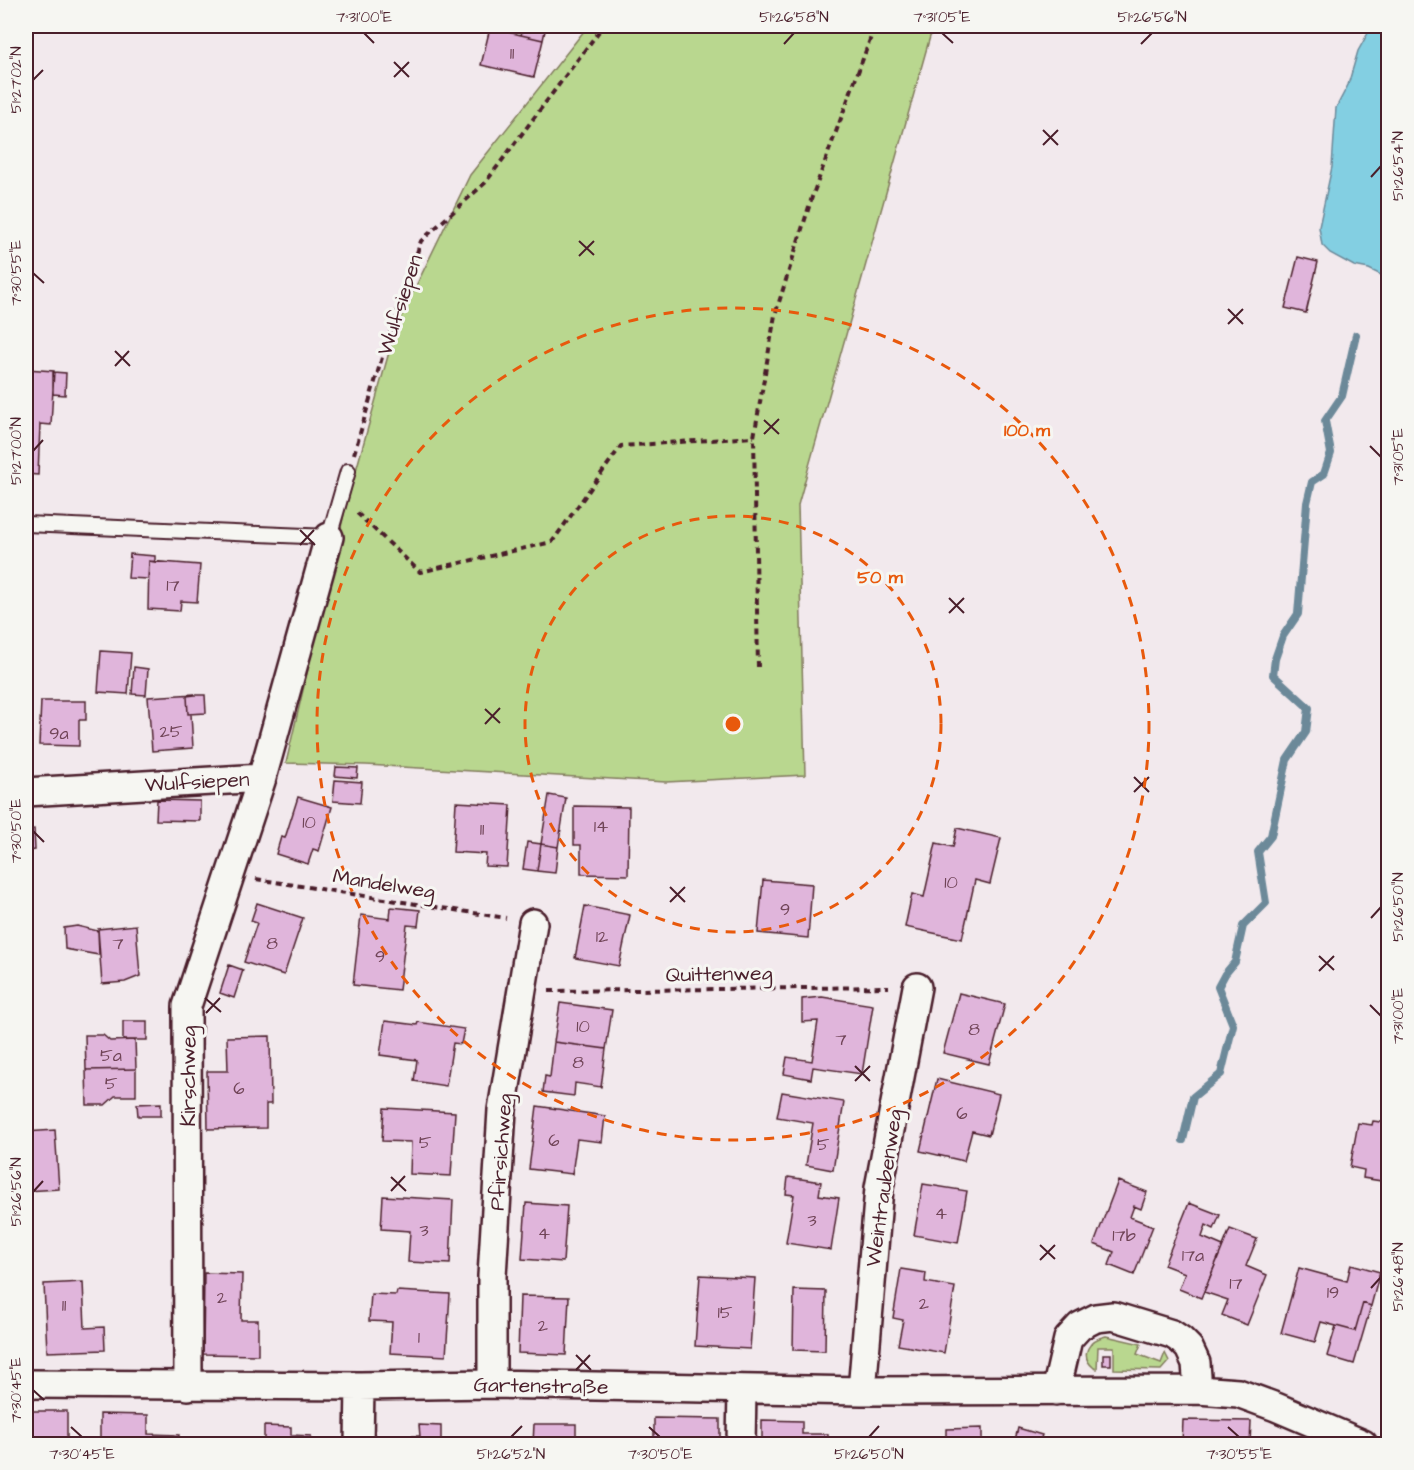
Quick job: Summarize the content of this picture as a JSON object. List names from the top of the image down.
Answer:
{
  "streets": {
    "street": [
      "Wulfsiepen",
      "Kirschweg",
      "Pfirsichweg",
      "Weintraubenweg",
      "Gartenstraße"
    ],
    "path": ["Mandelweg", "Quittenweg"]
  },
  "crossings": [
    ["Wulfsiepen", "Kirschweg"],
    ["Mandelweg", "Kirschweg"],
    ["Mandelweg", "Pfirsichweg"],
    ["Quittenweg", "Pfirsichweg"],
    ["Quittenweg", "Weintraubenweg"],
    ["Kirschweg", "Gartenstraße"],
    ["Pfirsichweg", "Gartenstraße"],
    ["Weintraubenweg", "Gartenstraße"]
  ],
  "house_numbers": [
    "11",
    "17",
    "25",
    "9a",
    "10",
    "14",
    "11",
    "10",
    "9",
    "12",
    "7",
    "8",
    "9",
    "10",
    "8",
    "7",
    "5a",
    "8",
    "5",
    "6",
    "6",
    "6",
    "5",
    "5",
    "4",
    "3",
    "3",
    "4",
    "17b",
    "17a",
    "17",
    "19",
    "2",
    "2",
    "11",
    "15",
    "2",
    "1"
  ],
  "coordinates": [
    "7°31'00\"E",
    "51°26'58\"N",
    "7°31'05\"E",
    "51°26'56\"N",
    "51°27'02\"N",
    "51°26'54\"N",
    "7°30'55\"E",
    "51°27'00\"N",
    "7°30'50\"E",
    "51°26'50\"N",
    "51°26'48\"N",
    "7°30'45\"E",
    "51°26'52\"N"
  ],
  "rings": ["100 m", "50 m"]
}
